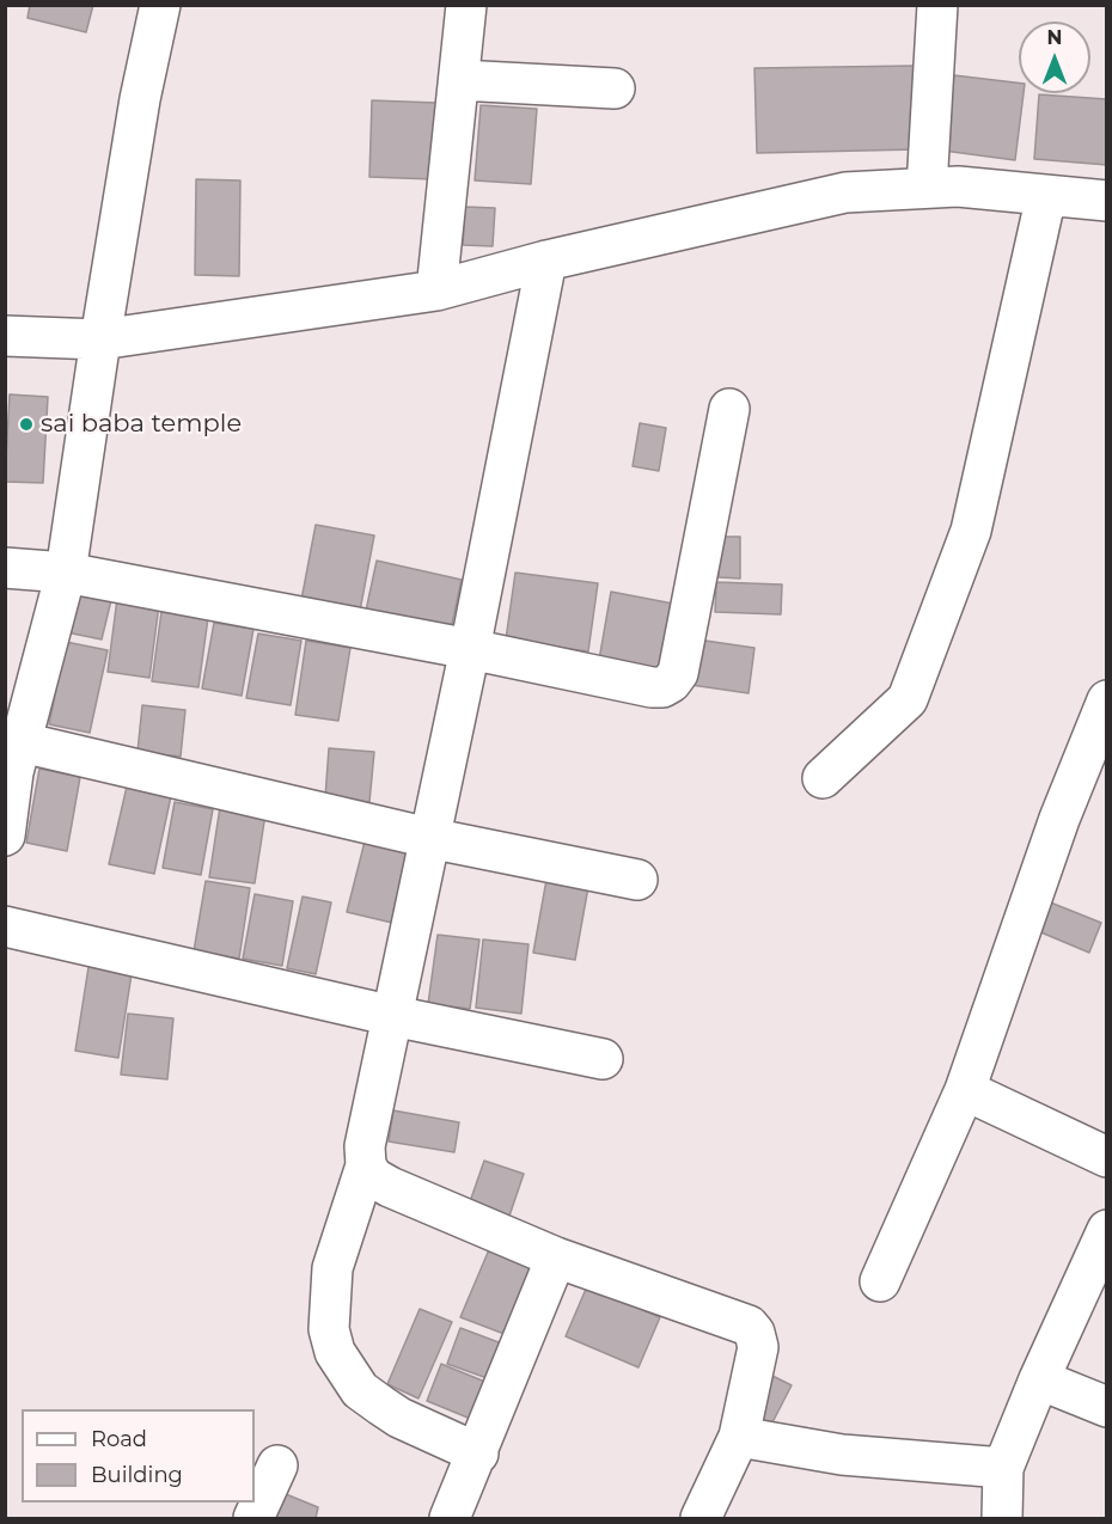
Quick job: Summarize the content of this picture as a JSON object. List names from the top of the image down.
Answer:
{
  "places": ["sai baba temple"],
  "legend": ["Road", "Building"],
  "north": "top"
}
